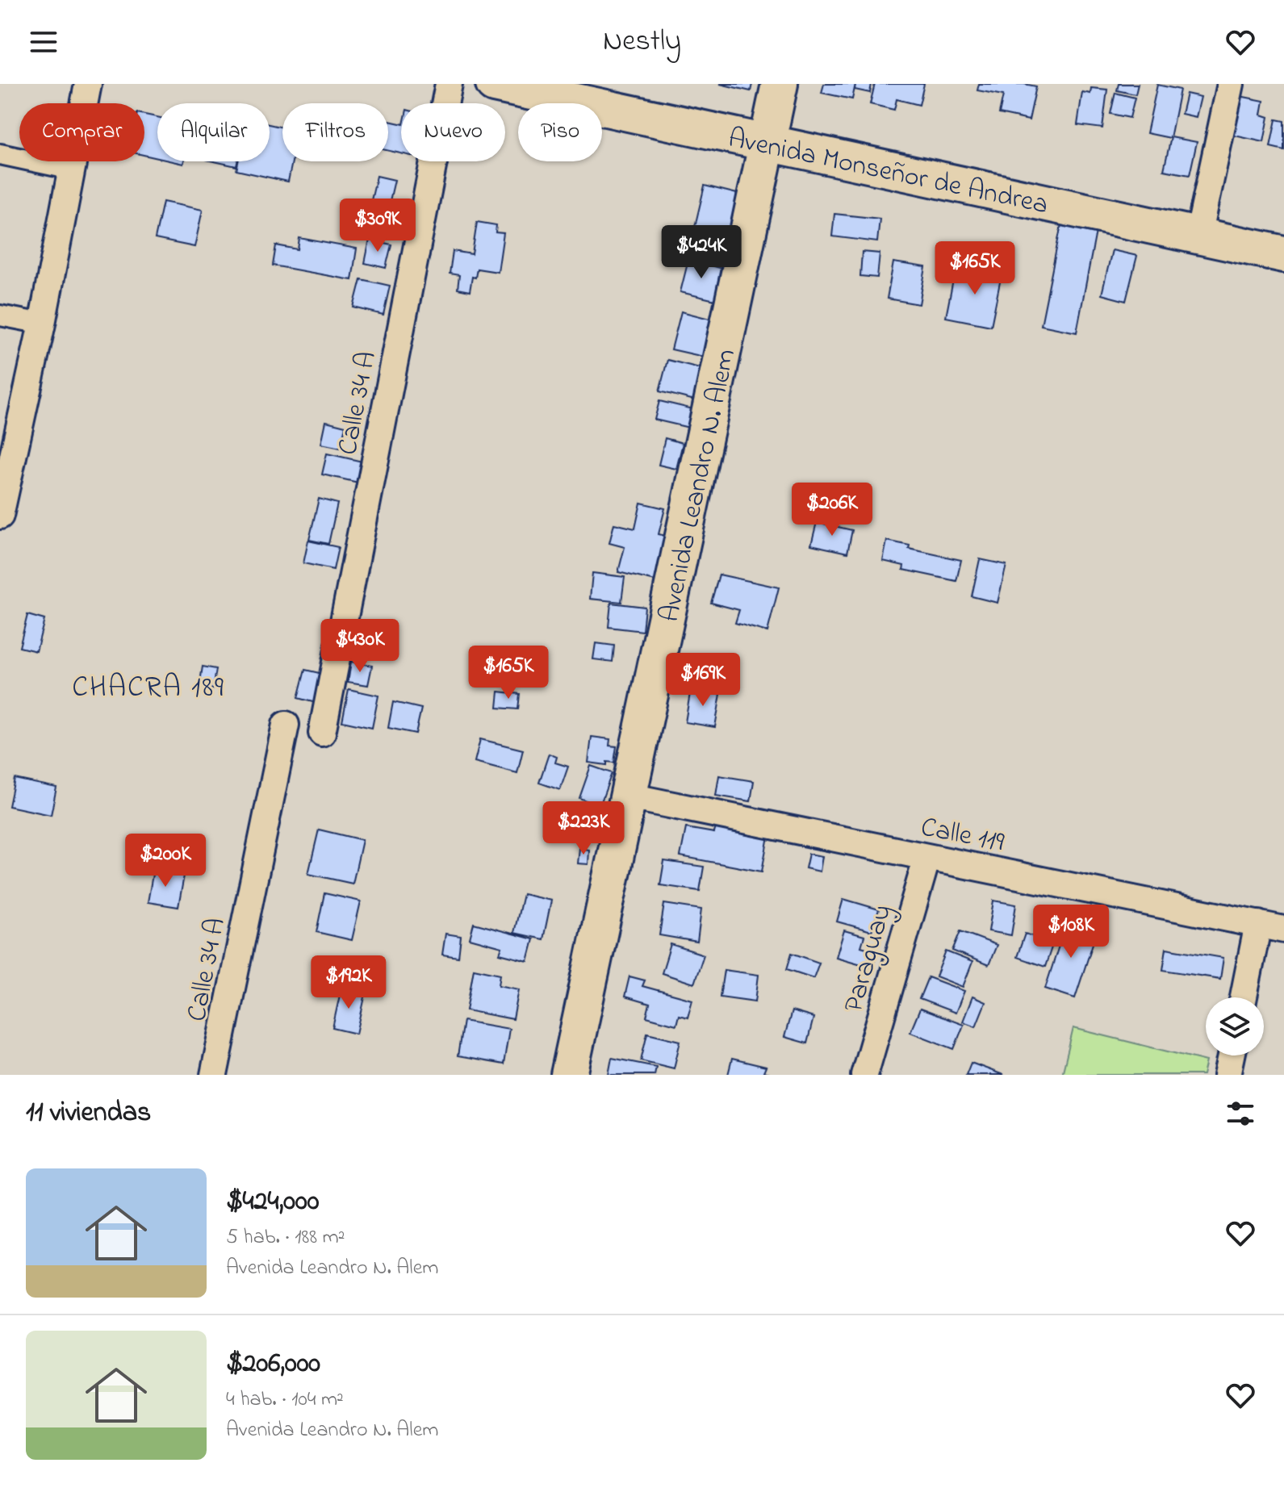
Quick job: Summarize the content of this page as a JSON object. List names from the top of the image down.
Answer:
{
  "streets": {
    "main road": ["Avenida Monseñor de Andrea", "Avenida Leandro N. Alem"],
    "street": ["Calle 34 A", "Calle 119", "Paraguay"]
  },
  "crossings": [
    ["Avenida Monseñor de Andrea", "Avenida Leandro N. Alem"],
    ["Avenida Leandro N. Alem", "Calle 119"],
    ["Calle 119", "Paraguay"]
  ],
  "districts": ["CHACRA 189"],
  "page": {
    "header": "Nestly",
    "chip": [
      "Comprar",
      "Alquilar",
      "Filtros",
      "Nuevo",
      "Piso"
    ],
    "price": [
      "$309K",
      "$424K",
      "$165K",
      "$206K",
      "$430K",
      "$165K",
      "$169K",
      "$223K",
      "$200K",
      "$108K",
      "$192K"
    ],
    "heading": "11 viviendas",
    "list": [
      {
        "name": "$424,000",
        "note": "5 hab. · 188 m² · Avenida Leandro N. Alem"
      },
      {
        "name": "$206,000",
        "note": "4 hab. · 104 m² · Avenida Leandro N. Alem"
      }
    ]
  }
}
